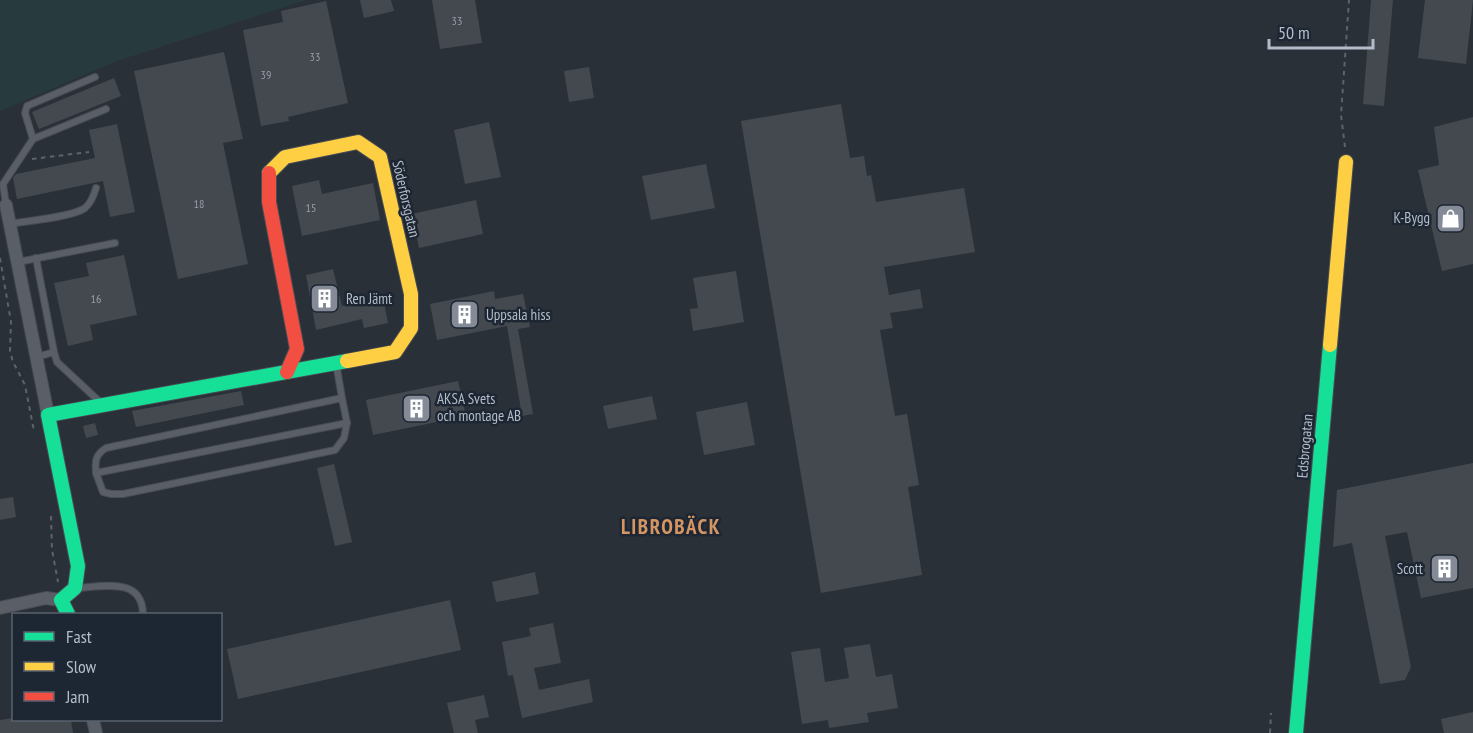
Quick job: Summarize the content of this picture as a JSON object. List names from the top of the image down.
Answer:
{
  "streets": {
    "street": ["Söderforsgatan", "Edsbrogatan"]
  },
  "districts": ["LIBROBÄCK"],
  "places": {
    "shop": ["K-Bygg"],
    "building": [
      "Ren Jämt",
      "Uppsala hiss",
      "AKSA Svets och montage AB",
      "Scott"
    ]
  },
  "house_numbers": [
    "33",
    "33",
    "39",
    "18",
    "15",
    "16"
  ],
  "legend": ["Fast", "Slow", "Jam"],
  "scale_bar": "50 m"
}
